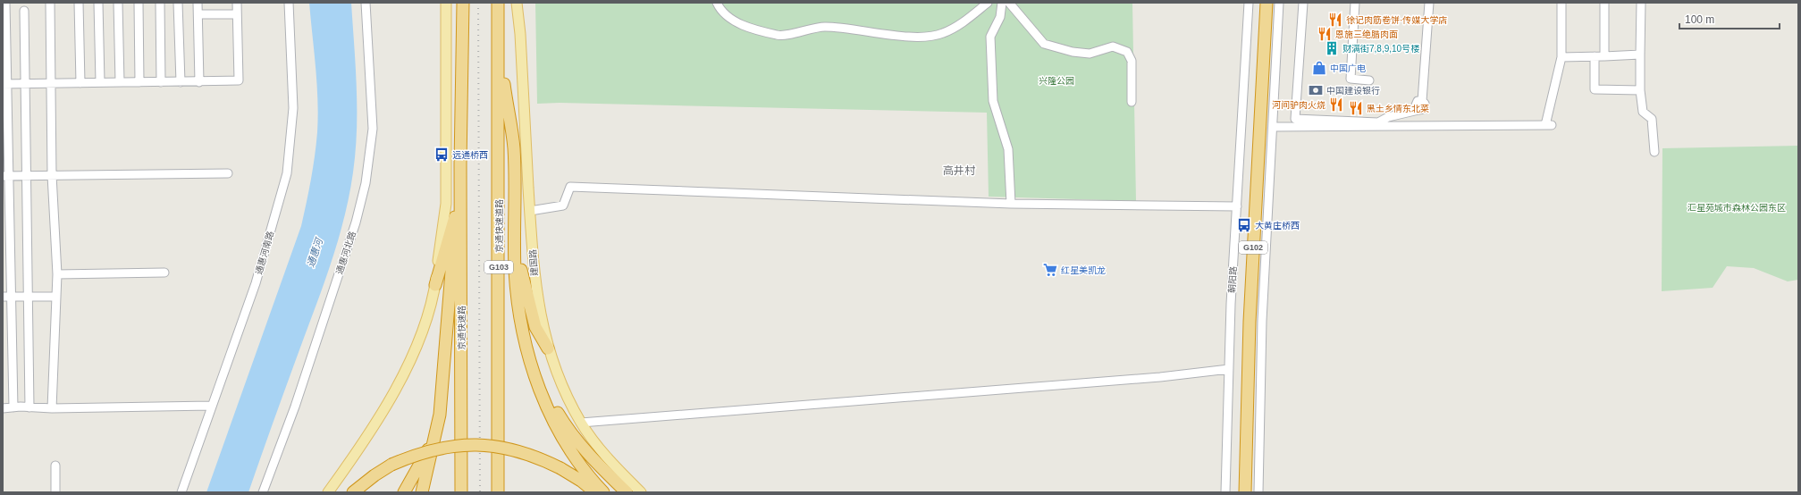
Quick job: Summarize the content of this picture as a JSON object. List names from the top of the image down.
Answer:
{
  "streets": {
    "highway": [
      "京通快速道路",
      "G102",
      "G103",
      "朝阳路",
      "京通快速路"
    ],
    "main road": ["建国路"],
    "street": ["通惠河南路", "通惠河北路"]
  },
  "districts": ["高井村"],
  "water": ["通惠河"],
  "parks": ["兴隆公园", "汇星苑城市森林公园东区"],
  "places": {
    "restaurant": [
      "徐记肉筋卷饼·传媒大学店",
      "恩施三绝腊肉面",
      "河间驴肉火烧",
      "黑土乡情东北菜"
    ],
    "building": ["财满街7,8,9,10号楼"],
    "shop": ["中国广电"],
    "bank": ["中国建设银行"],
    "bus stop": ["远通桥西", "大黄庄桥西"],
    "supermarket": ["红星美凯龙"]
  },
  "scale_bar": "100 m"
}
